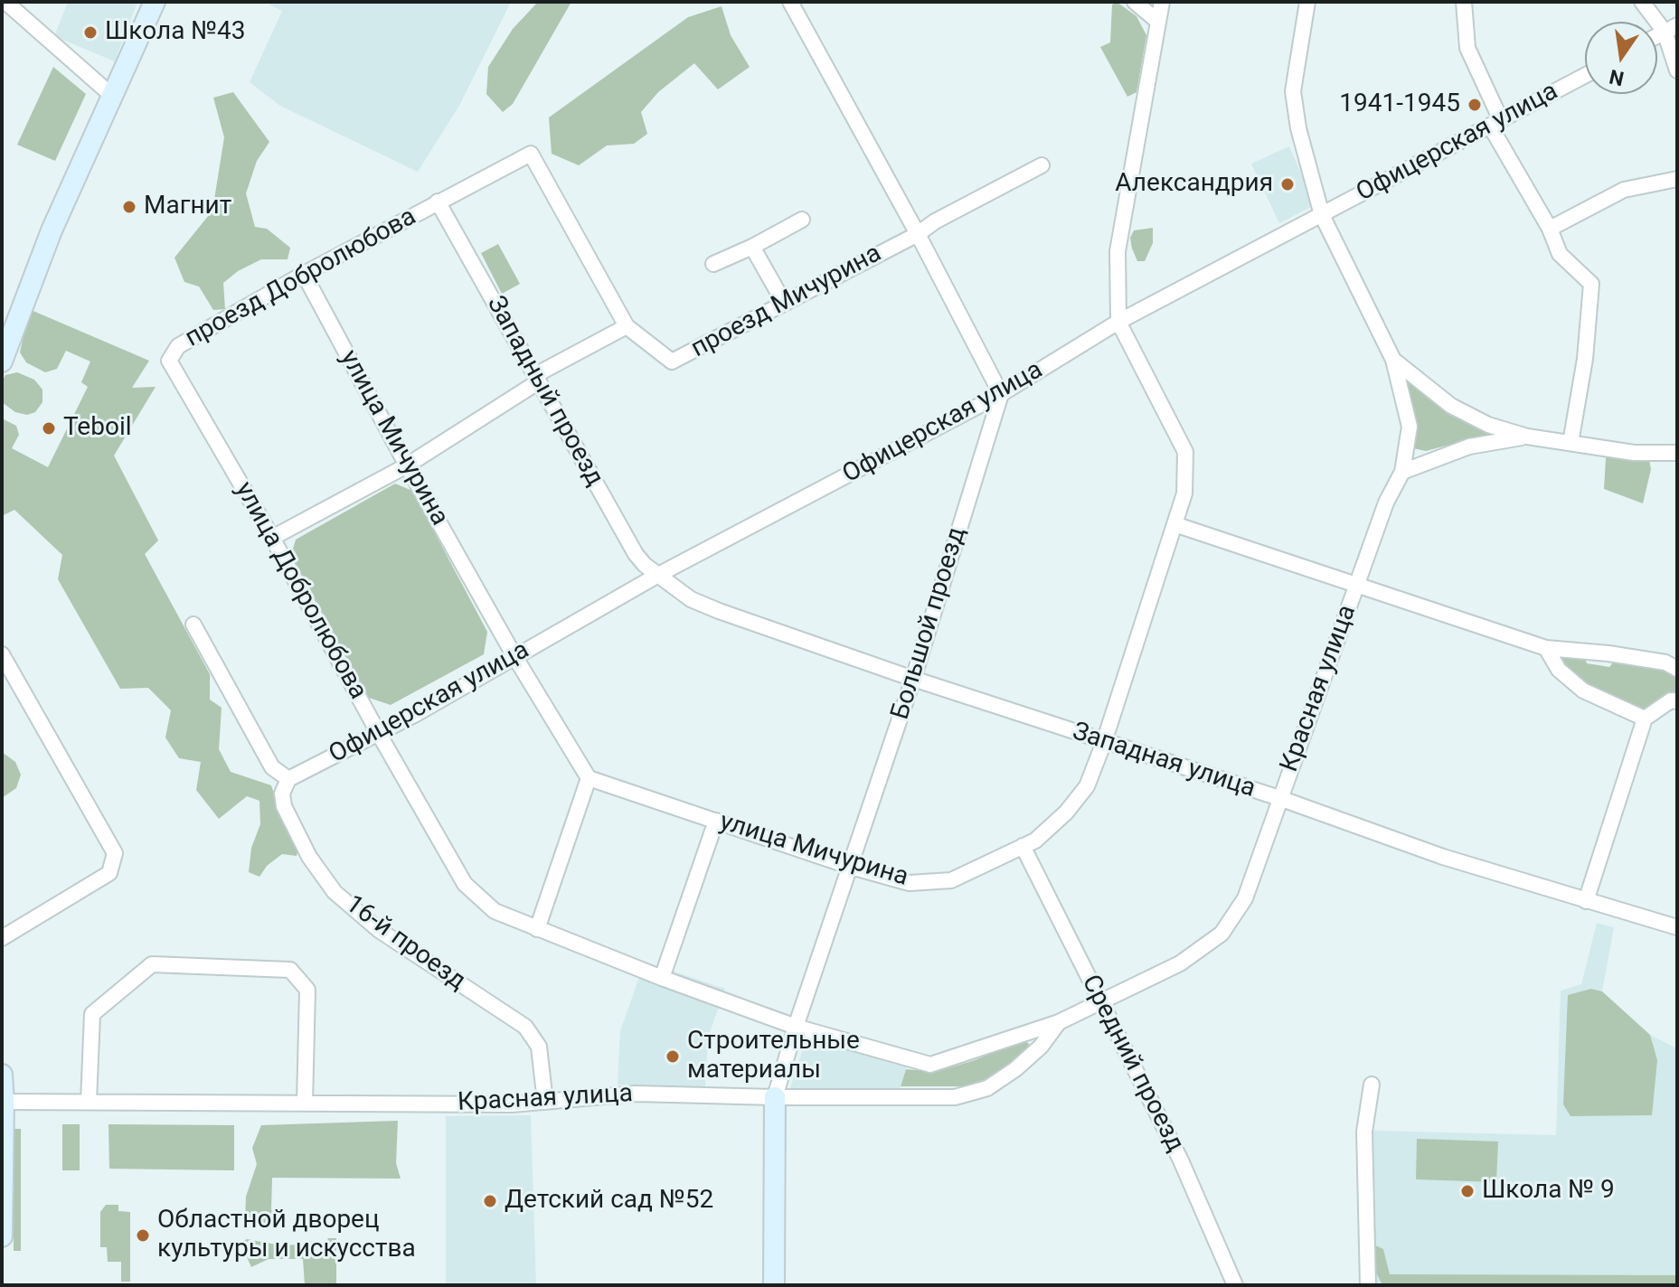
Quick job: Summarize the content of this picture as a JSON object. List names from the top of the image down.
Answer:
{
  "streets": {
    "street": [
      "Офицерская улица",
      "проезд Добролюбова",
      "проезд Мичурина",
      "Западный проезд",
      "улица Мичурина",
      "улица Добролюбова",
      "Большой проезд",
      "Красная улица",
      "Западная улица",
      "16-й проезд",
      "Средний проезд"
    ]
  },
  "crossings": [
    ["Офицерская улица", "Западный проезд"],
    ["Офицерская улица", "улица Мичурина"],
    ["Офицерская улица", "улица Добролюбова"],
    ["Офицерская улица", "Большой проезд"],
    ["Офицерская улица", "Западная улица"],
    ["Офицерская улица", "16-й проезд"],
    ["проезд Добролюбова", "проезд Мичурина"],
    ["проезд Добролюбова", "Западный проезд"],
    ["проезд Добролюбова", "улица Мичурина"],
    ["проезд Добролюбова", "улица Добролюбова"],
    ["Западный проезд", "Западная улица"],
    ["улица Мичурина", "Большой проезд"],
    ["улица Мичурина", "Западная улица"],
    ["улица Мичурина", "Средний проезд"],
    ["улица Добролюбова", "Большой проезд"],
    ["улица Добролюбова", "Красная улица"],
    ["Большой проезд", "Красная улица"],
    ["Большой проезд", "Западная улица"],
    ["Красная улица", "Западная улица"],
    ["Красная улица", "16-й проезд"],
    ["Красная улица", "Средний проезд"]
  ],
  "places": [
    "Школа №43",
    "1941-1945",
    "Александрия",
    "Магнит",
    "Teboil",
    "Строительные материалы",
    "Школа № 9",
    "Детский сад №52",
    "Областной дворец культуры и искусства"
  ],
  "north": "bottom"
}
